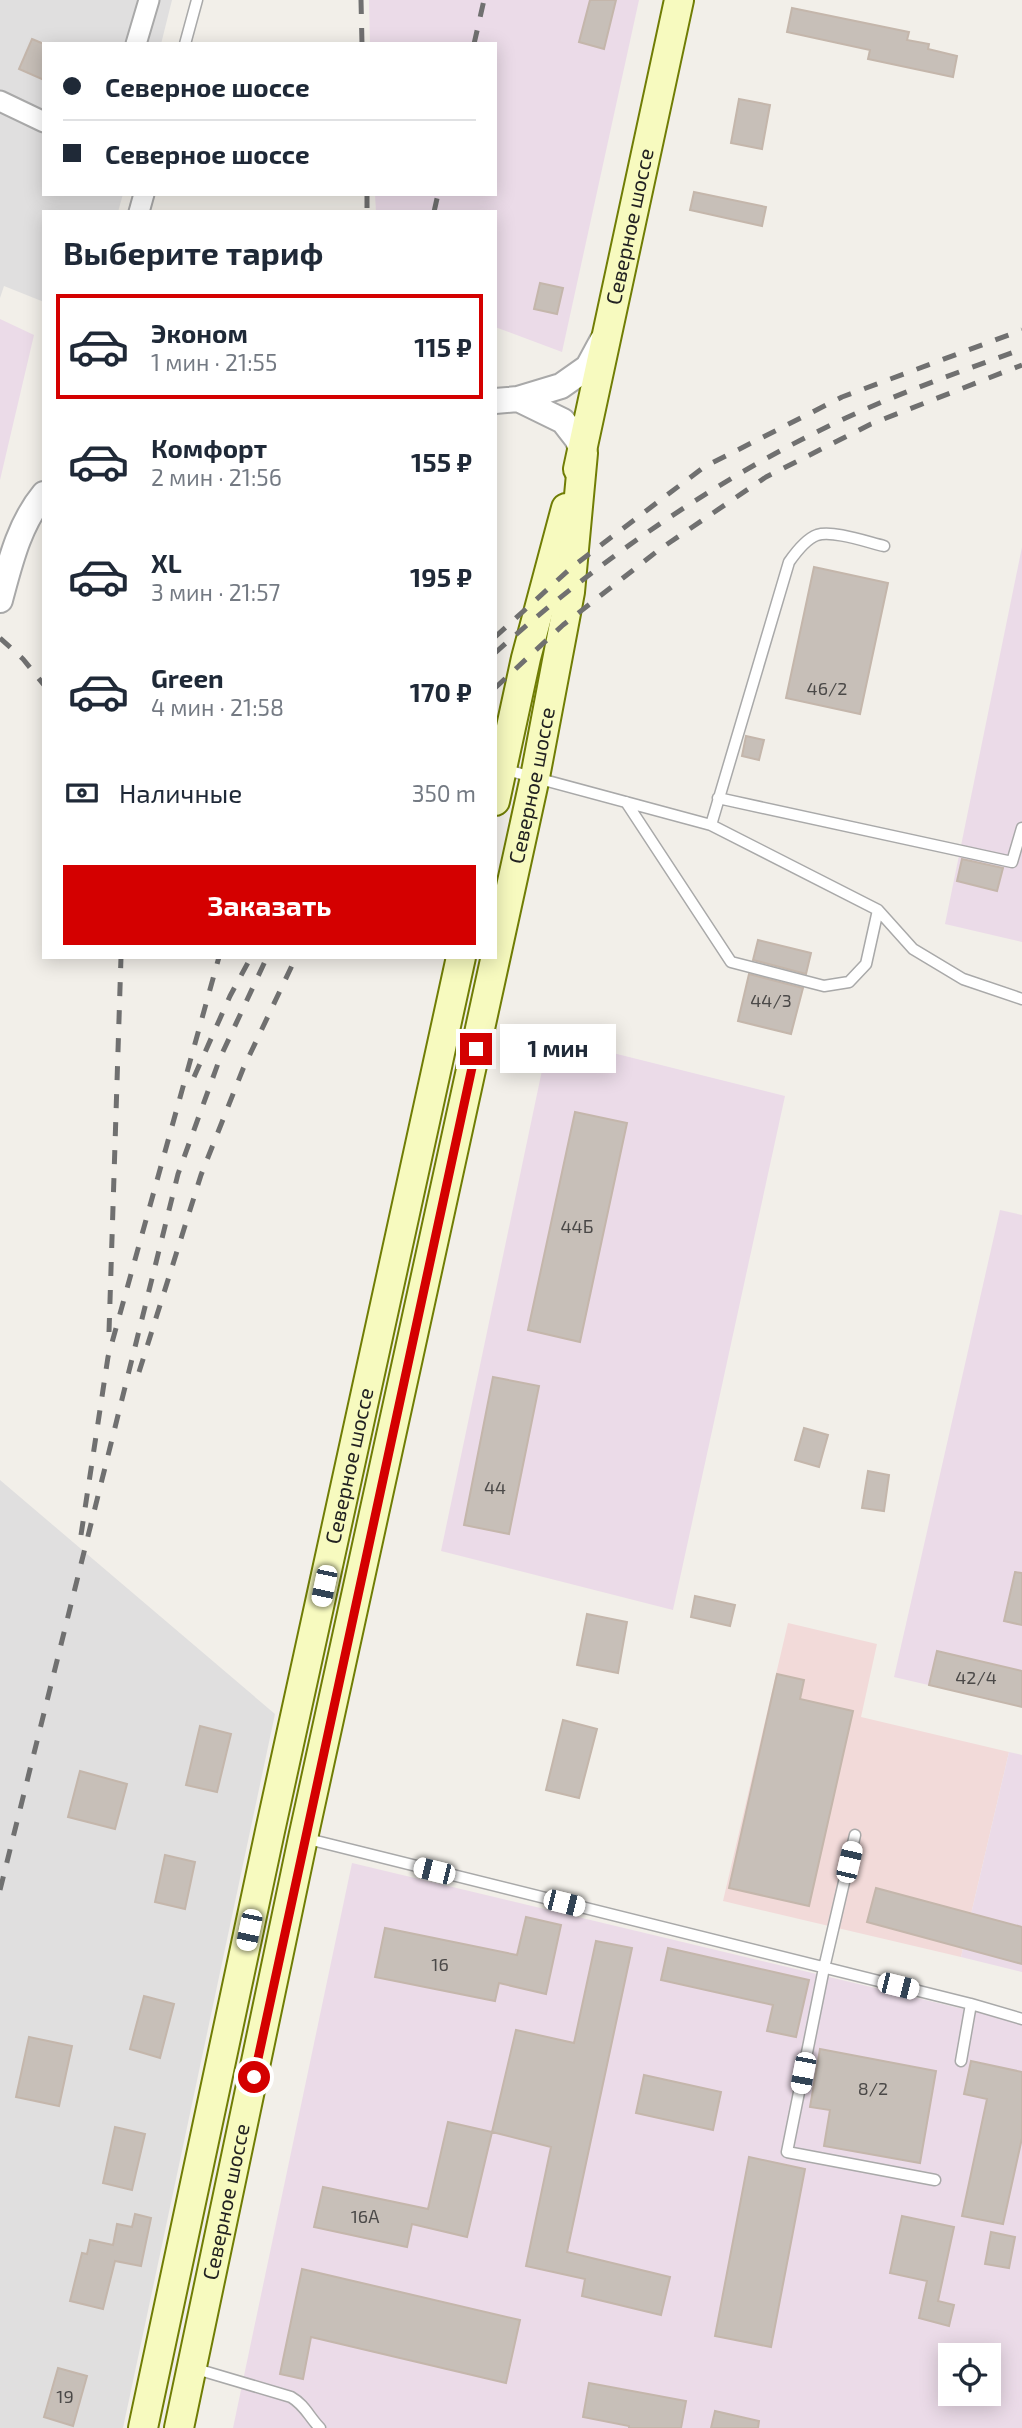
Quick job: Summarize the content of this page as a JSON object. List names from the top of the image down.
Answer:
{
  "streets": {
    "main road": ["Северное шоссе"]
  },
  "house_numbers": [
    "46/2",
    "44/3",
    "44Б",
    "44",
    "42/4",
    "16",
    "8/2",
    "16А",
    "19"
  ],
  "page": {
    "banner": ["Северное шоссе", "Северное шоссе"],
    "heading": "Выберите тариф",
    "list": [
      {
        "name": "Эконом",
        "note": "1 мин · 21:55",
        "value": "115 ₽"
      },
      {
        "name": "Комфорт",
        "note": "2 мин · 21:56",
        "value": "155 ₽"
      },
      {
        "name": "XL",
        "note": "3 мин · 21:57",
        "value": "195 ₽"
      },
      {
        "name": "Green",
        "note": "4 мин · 21:58",
        "value": "170 ₽"
      }
    ],
    "pay": ["Наличные", "350 m"],
    "buttons": "Заказать",
    "bubble": "1 мин"
  }
}
